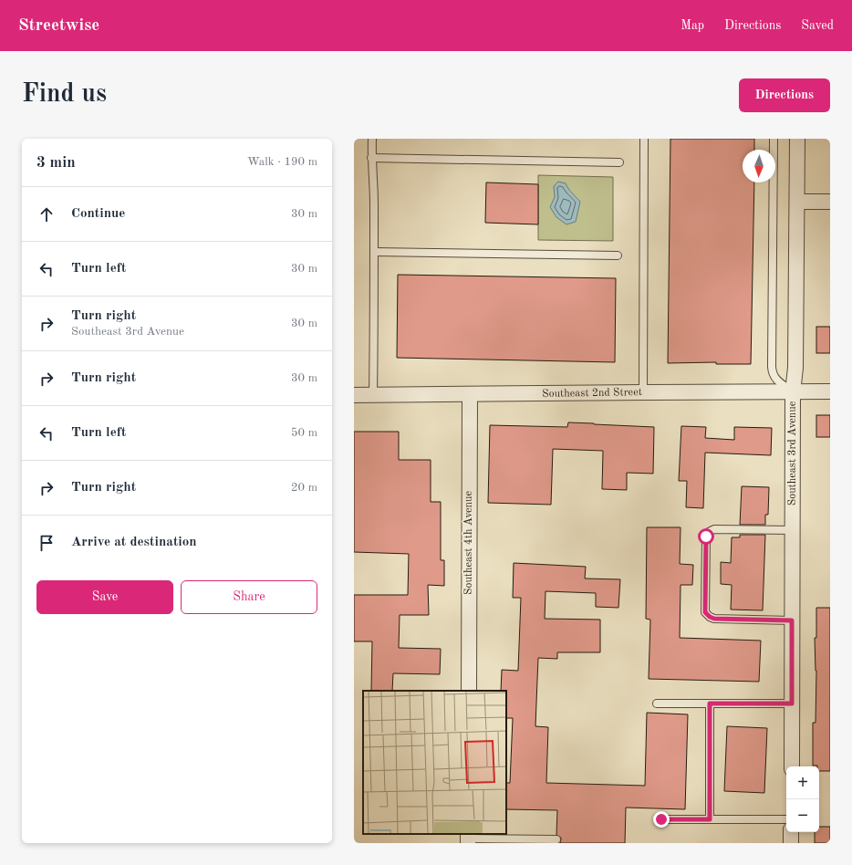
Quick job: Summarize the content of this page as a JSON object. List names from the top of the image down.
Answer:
{
  "streets": {
    "street": ["Southeast 2nd Street", "Southeast 3rd Avenue", "Southeast 4th Avenue"]
  },
  "crossings": [
    ["Southeast 2nd Street", "Southeast 3rd Avenue"],
    ["Southeast 2nd Street", "Southeast 4th Avenue"]
  ],
  "north": "bottom",
  "page": {
    "header": "Streetwise",
    "nav": ["Map", "Directions", "Saved"],
    "buttons": [
      "Directions",
      ["Save", "Share"]
    ],
    "title": "Find us",
    "heading": ["3 min", "Walk · 190 m"],
    "list": [
      ["Continue", "30 m"],
      ["Turn left", "30 m"],
      ["Turn right", "Southeast 3rd Avenue", "30 m"],
      ["Turn right", "30 m"],
      ["Turn left", "50 m"],
      ["Turn right", "20 m"],
      "Arrive at destination"
    ],
    "map_buttons": ["+", "−"]
  }
}
